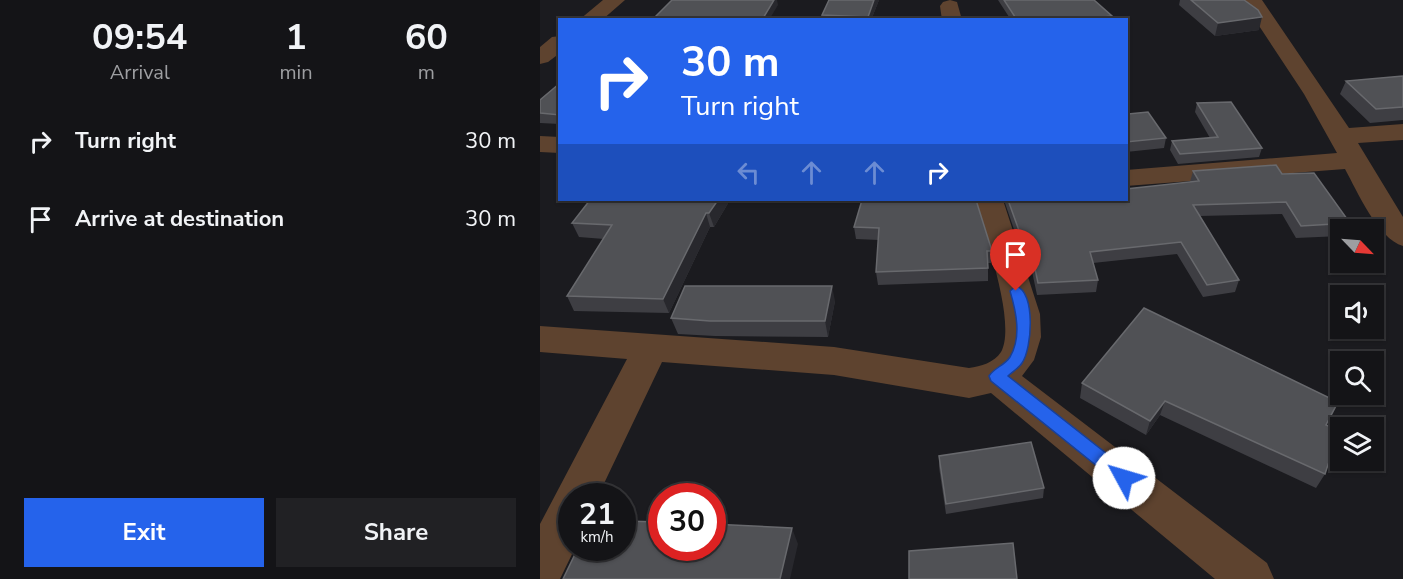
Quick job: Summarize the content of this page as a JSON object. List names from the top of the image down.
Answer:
{
  "north": "bottom right",
  "page": {
    "eta": [
      "09:54",
      "Arrival",
      "1",
      "min",
      "60",
      "m"
    ],
    "turn": ["30 m", "Turn right"],
    "list": [
      {
        "name": "Turn right",
        "value": "30 m"
      },
      {
        "name": "Arrive at destination",
        "value": "30 m"
      }
    ],
    "speed": "21 km/h",
    "limit": "30",
    "buttons": ["Exit", "Share"]
  }
}
